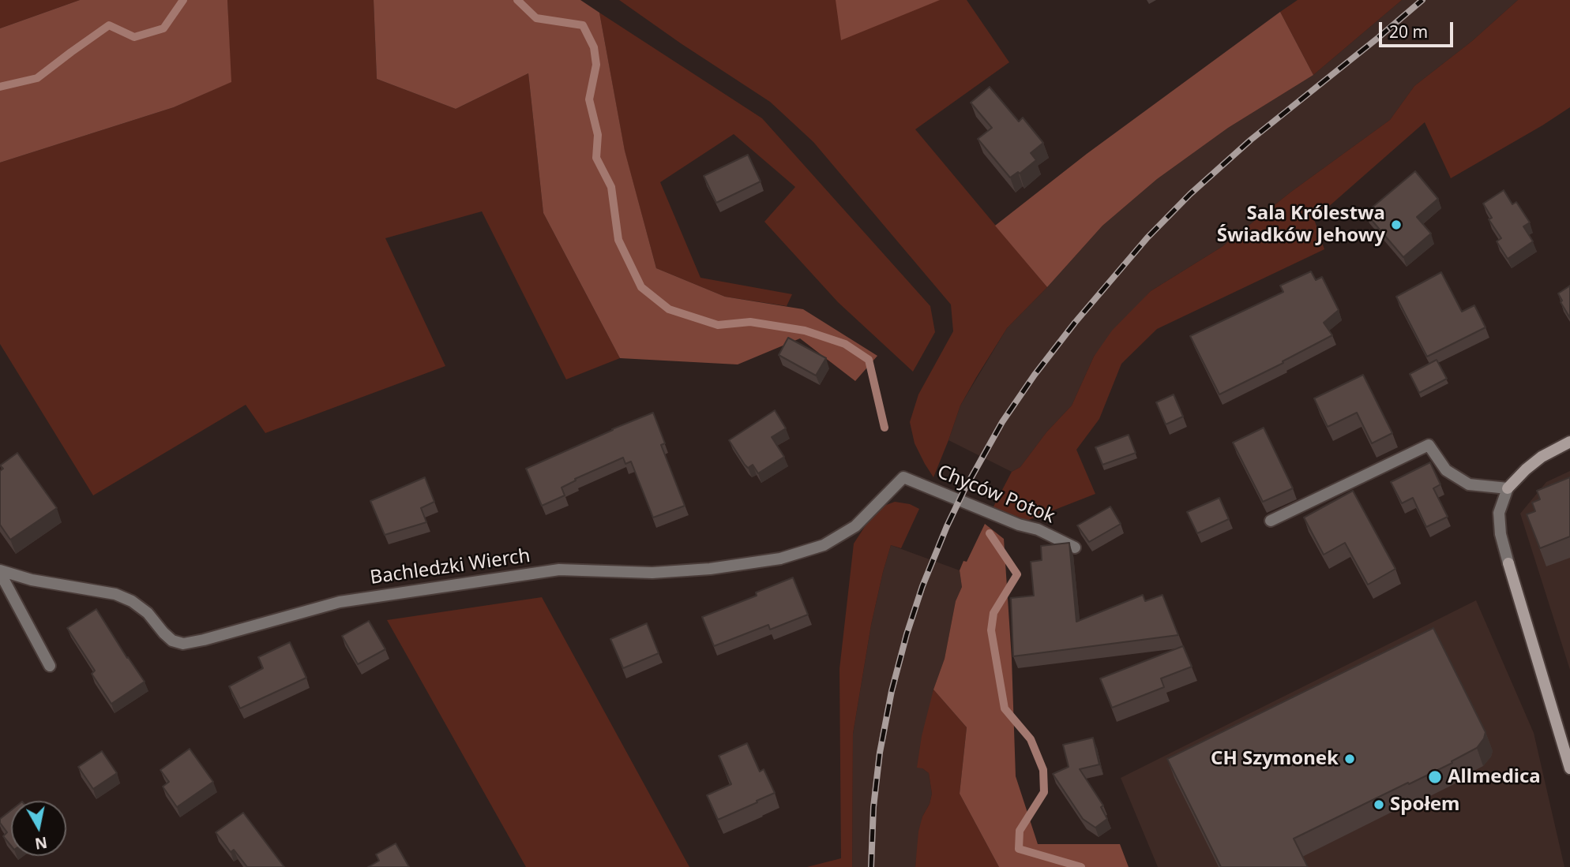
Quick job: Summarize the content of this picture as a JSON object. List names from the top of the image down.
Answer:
{
  "streets": {
    "street": ["Chyców Potok", "Bachledzki Wierch"]
  },
  "crossings": [
    ["Chyców Potok", "Bachledzki Wierch"]
  ],
  "places": [
    "Sala Królestwa Świadków Jehowy",
    "CH Szymonek",
    "Allmedica",
    "Społem"
  ],
  "scale_bar": "20 m",
  "north": "bottom"
}
